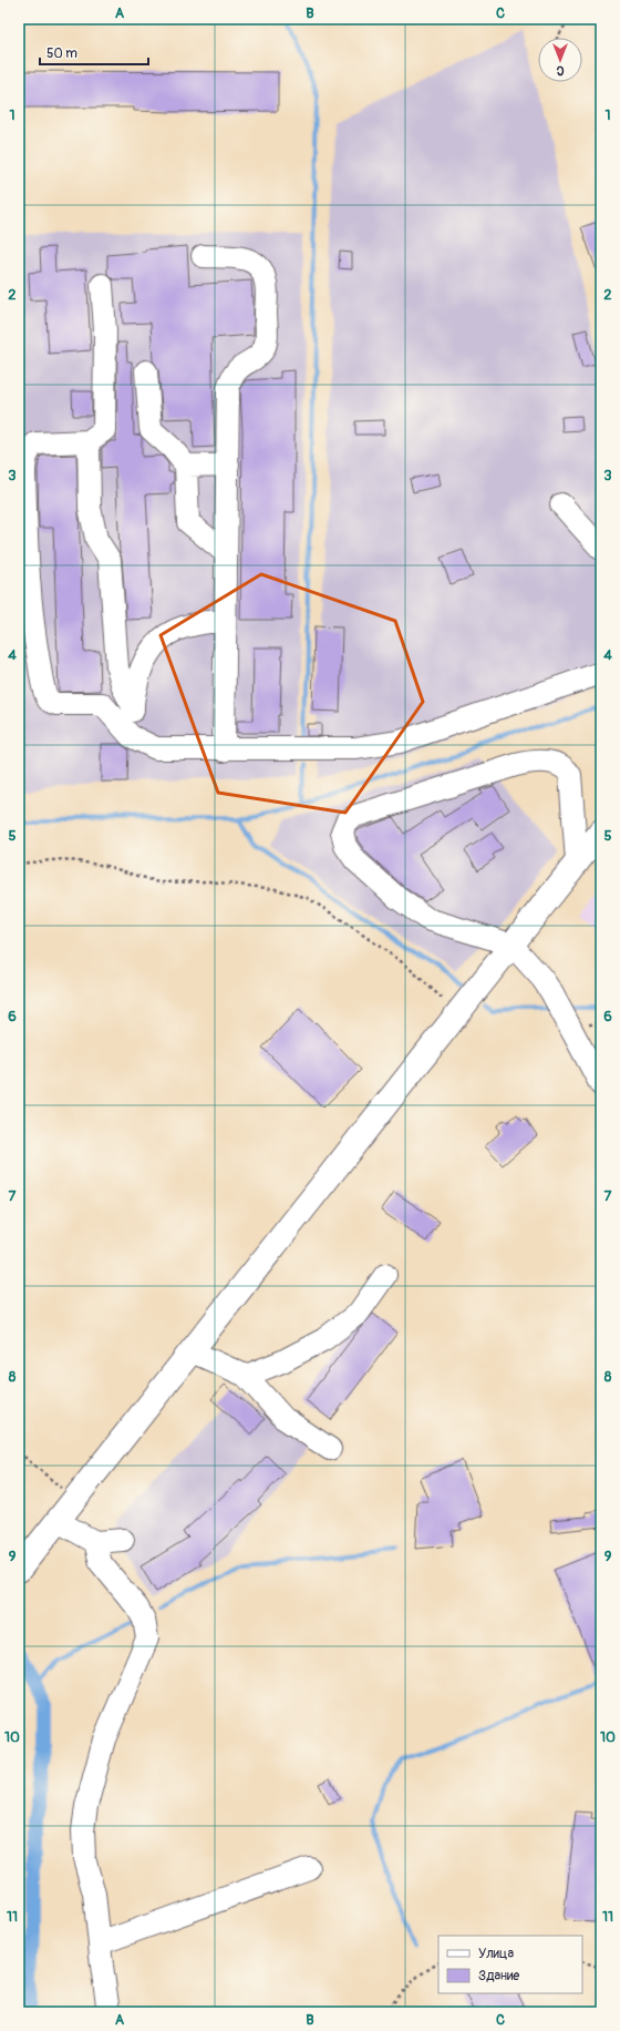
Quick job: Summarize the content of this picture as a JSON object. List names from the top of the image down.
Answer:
{
  "legend": ["Улица", "Здание"],
  "scale_bar": "50 m",
  "north": "bottom",
  "grid": {
    "columns": ["A", "B", "C"],
    "rows": [
      "1",
      "2",
      "3",
      "4",
      "5",
      "6",
      "7",
      "8",
      "9",
      "10",
      "11"
    ]
  }
}
